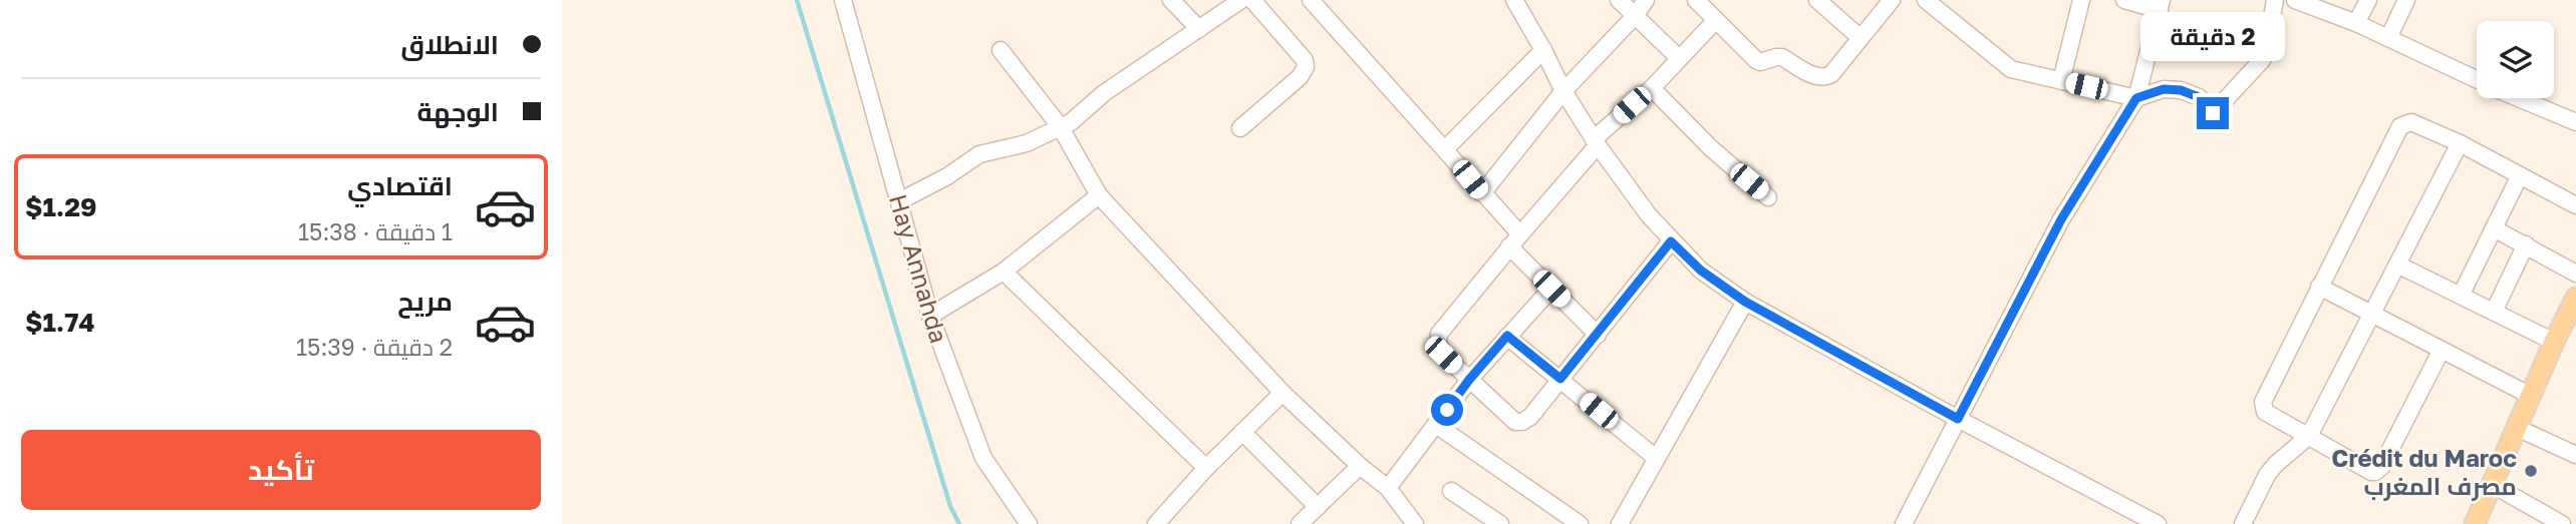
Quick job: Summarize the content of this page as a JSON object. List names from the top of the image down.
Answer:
{
  "streets": {
    "street": ["Hay Annahda"]
  },
  "places": ["Crédit du Maroc مصرف المغرب"],
  "page": {
    "banner": ["الانطلاق", "الوجهة"],
    "bubble": "2 دقيقة",
    "list": [
      {
        "name": "اقتصادي",
        "note": "1 دقيقة · 15:38",
        "value": "$1.29"
      },
      {
        "name": "مريح",
        "note": "2 دقيقة · 15:39",
        "value": "$1.74"
      }
    ],
    "buttons": "تأكيد"
  }
}
